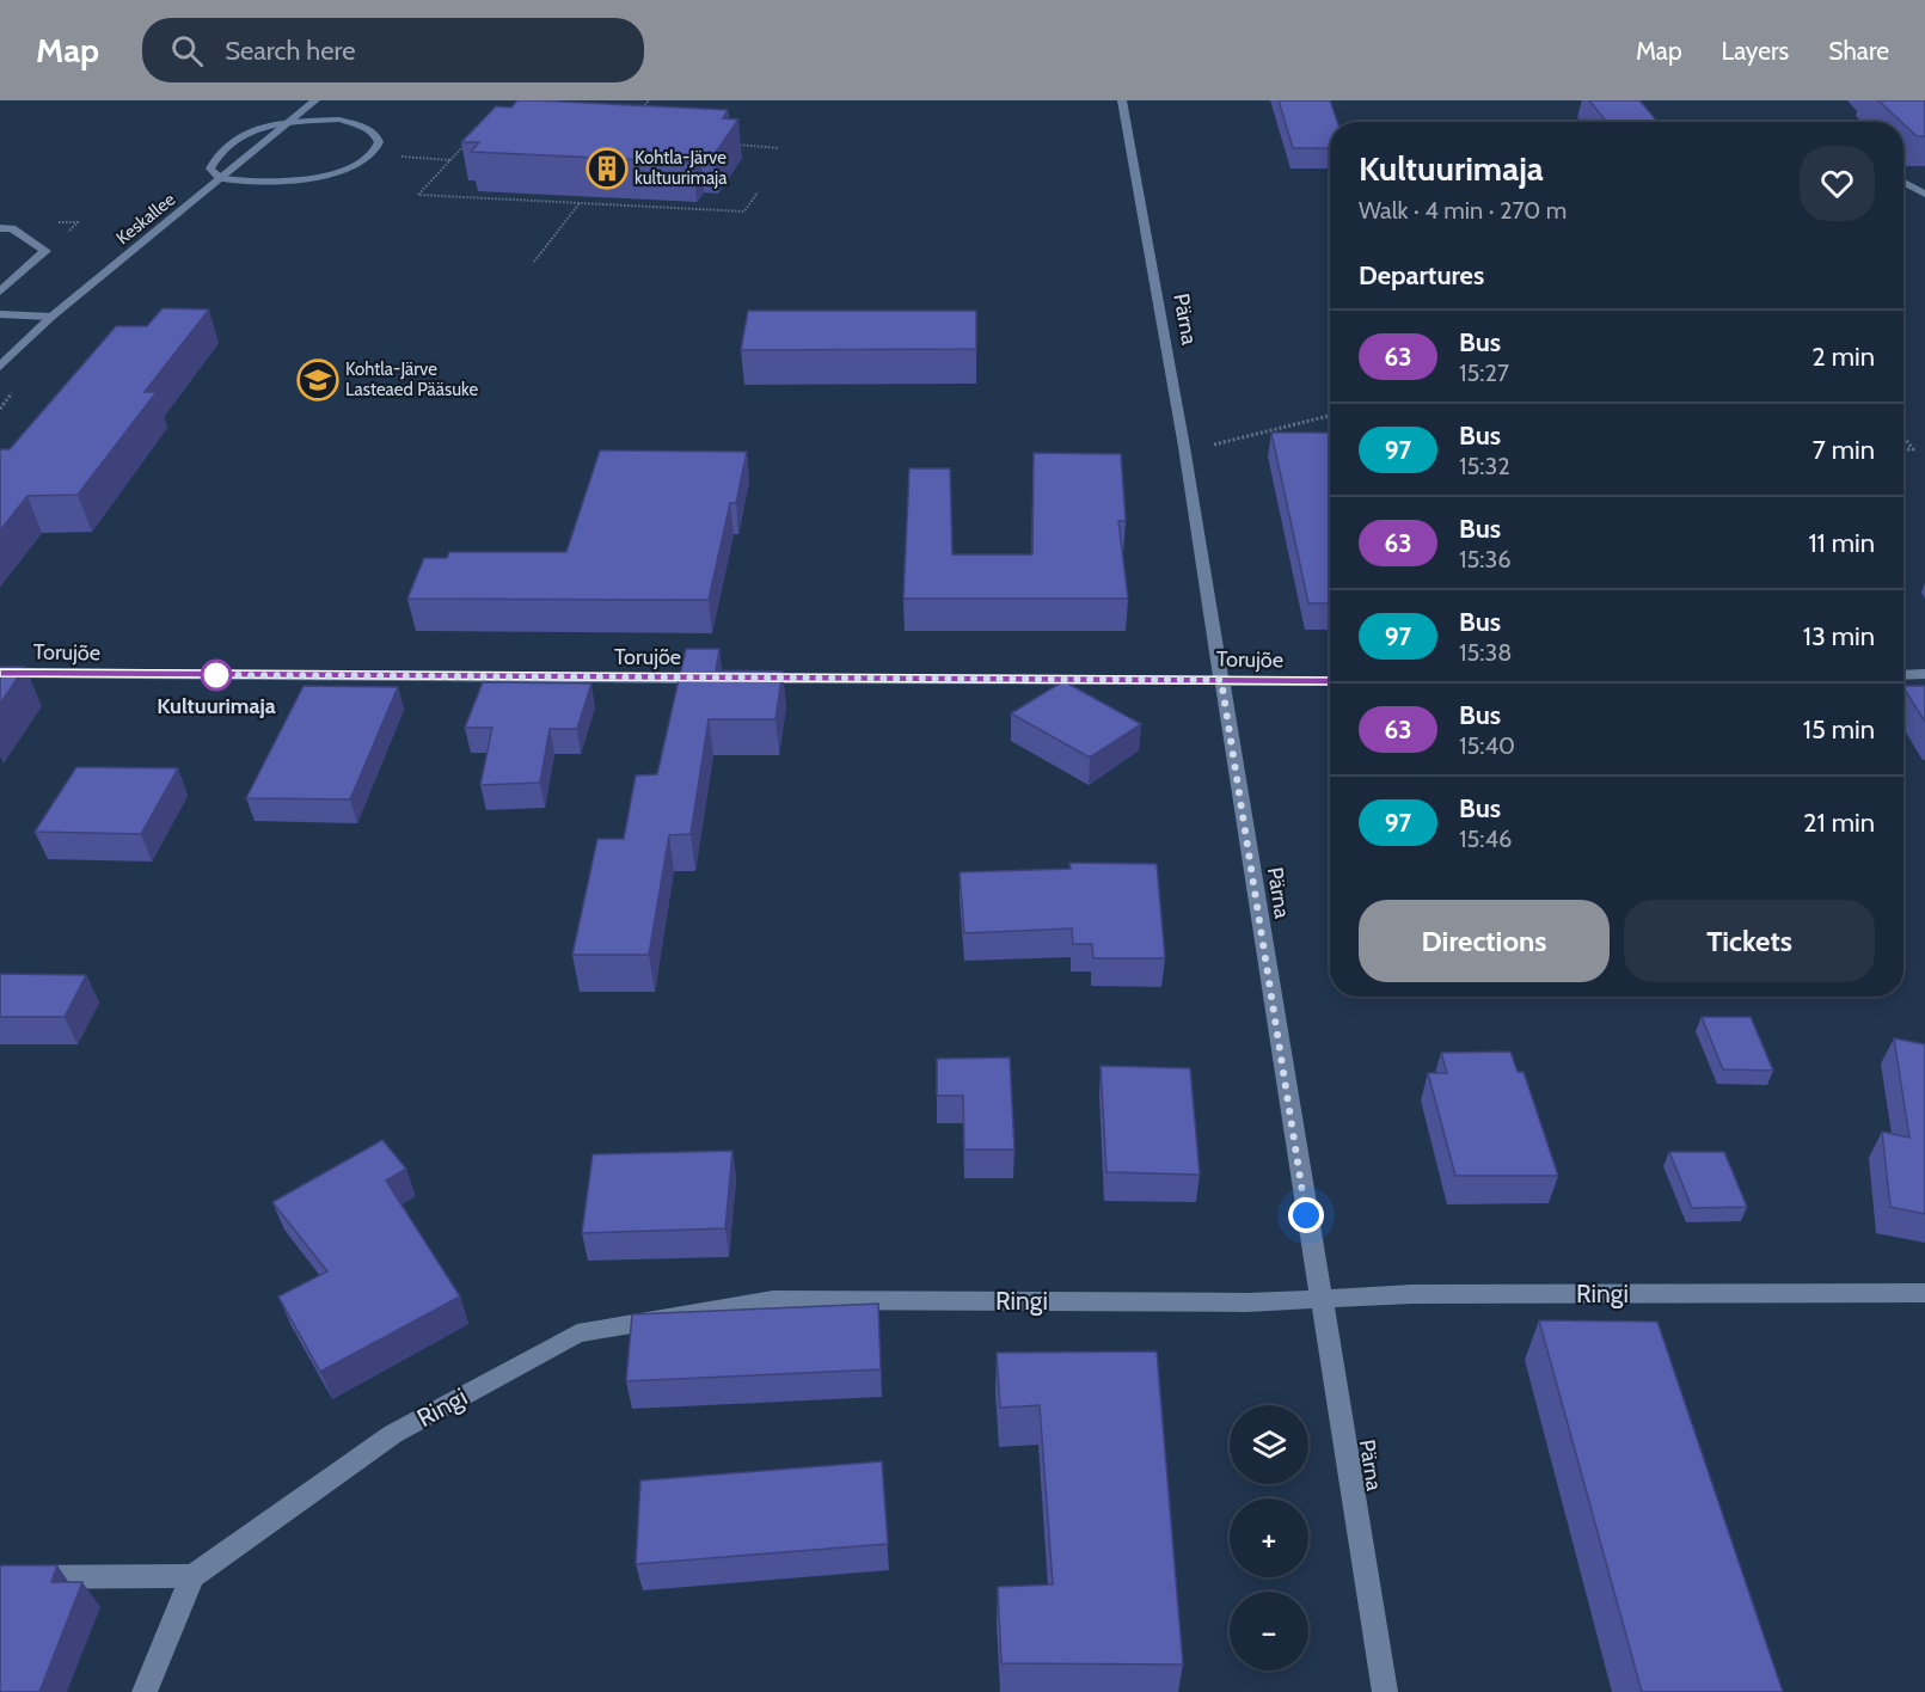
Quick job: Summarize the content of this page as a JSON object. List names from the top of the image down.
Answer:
{
  "streets": {
    "street": [
      "Keskallee",
      "Pärna",
      "Torujõe",
      "Ringi"
    ]
  },
  "crossings": [
    ["Pärna", "Torujõe"],
    ["Pärna", "Ringi"]
  ],
  "places": {
    "building": ["Kohtla-Järve kultuurimaja"],
    "school or university": ["Kohtla-Järve Lasteaed Pääsuke"],
    "other": ["Kultuurimaja"]
  },
  "lines": ["bus line 63"],
  "page": {
    "header": "Map",
    "search": "Search here",
    "nav": ["Map", "Layers", "Share"],
    "heading": [
      ["Kultuurimaja", "Walk · 4 min · 270 m"],
      "Departures"
    ],
    "list": [
      {
        "mark": "63",
        "name": "Bus",
        "note": "15:27",
        "value": "2 min"
      },
      {
        "mark": "97",
        "name": "Bus",
        "note": "15:32",
        "value": "7 min"
      },
      {
        "mark": "63",
        "name": "Bus",
        "note": "15:36",
        "value": "11 min"
      },
      {
        "mark": "97",
        "name": "Bus",
        "note": "15:38",
        "value": "13 min"
      },
      {
        "mark": "63",
        "name": "Bus",
        "note": "15:40",
        "value": "15 min"
      },
      {
        "mark": "97",
        "name": "Bus",
        "note": "15:46",
        "value": "21 min"
      }
    ],
    "buttons": ["Directions", "Tickets"],
    "map_buttons": ["+", "−"]
  }
}
